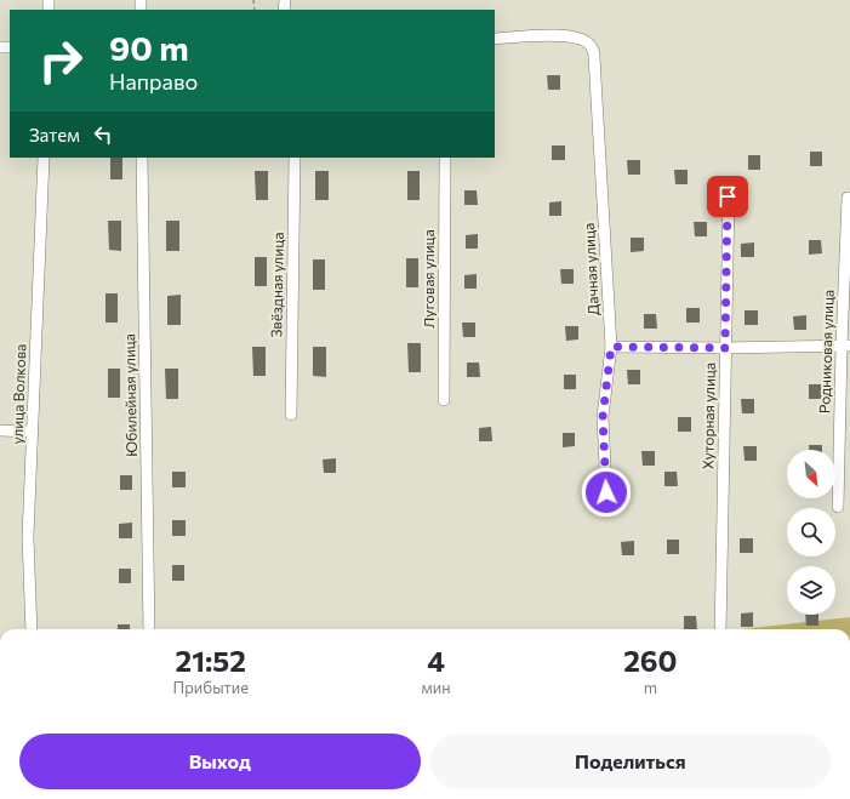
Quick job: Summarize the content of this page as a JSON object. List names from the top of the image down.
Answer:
{
  "streets": {
    "street": [
      "Дачная улица",
      "Луговая улица",
      "Звёздная улица",
      "Родниковая улица",
      "улица Волкова",
      "Юбилейная улица",
      "Хуторная улица"
    ]
  },
  "north": "bottom right",
  "page": {
    "turn": ["90 m", "Направо"],
    "then": "Затем",
    "eta": [
      "21:52",
      "Прибытие",
      "4",
      "мин",
      "260",
      "m"
    ],
    "buttons": ["Выход", "Поделиться"]
  }
}
